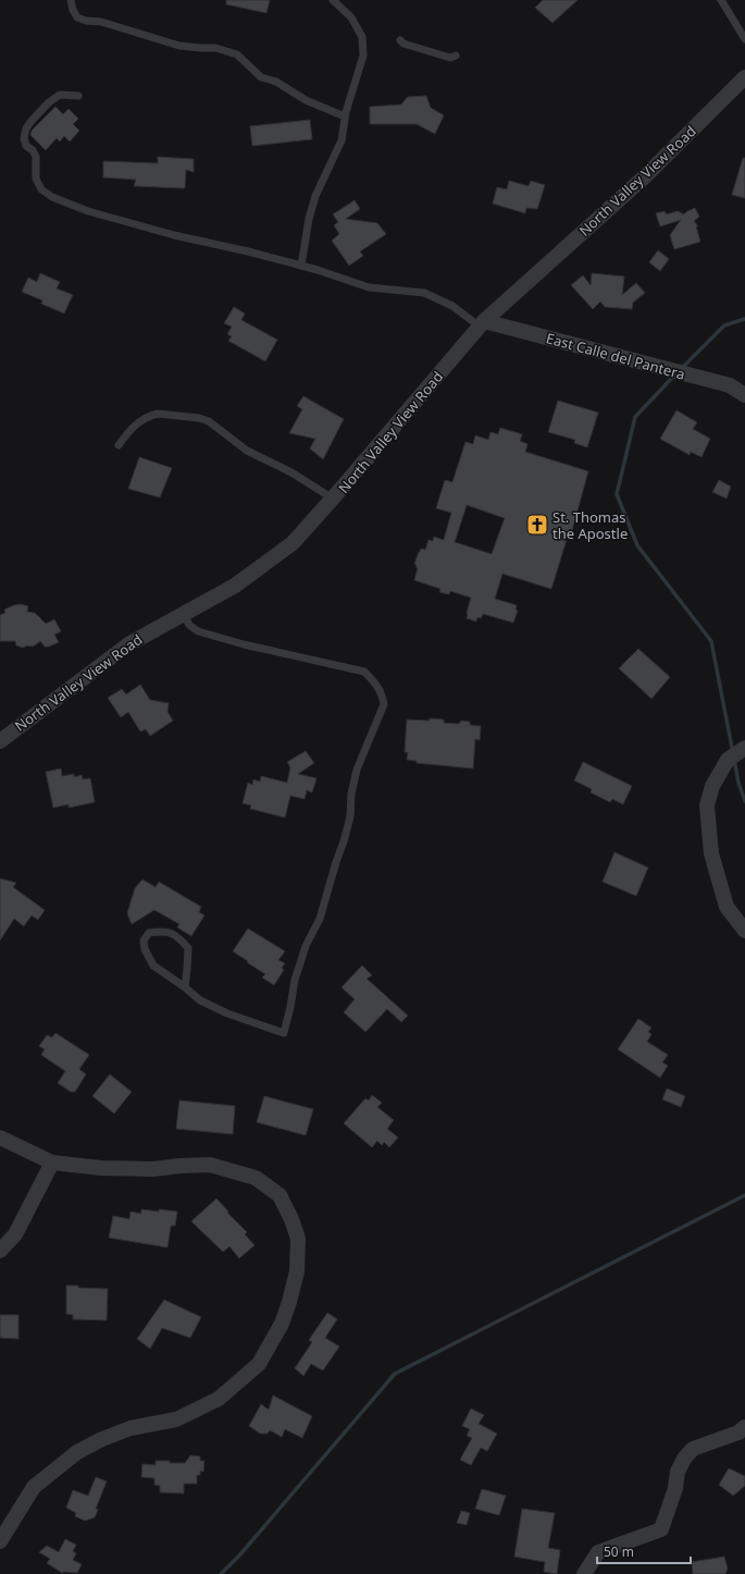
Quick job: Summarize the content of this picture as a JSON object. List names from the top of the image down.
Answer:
{
  "streets": {
    "street": ["North Valley View Road", "East Calle del Pantera"]
  },
  "crossings": [
    ["North Valley View Road", "East Calle del Pantera"]
  ],
  "places": {
    "church": ["St. Thomas the Apostle"]
  },
  "scale_bar": "50 m"
}
